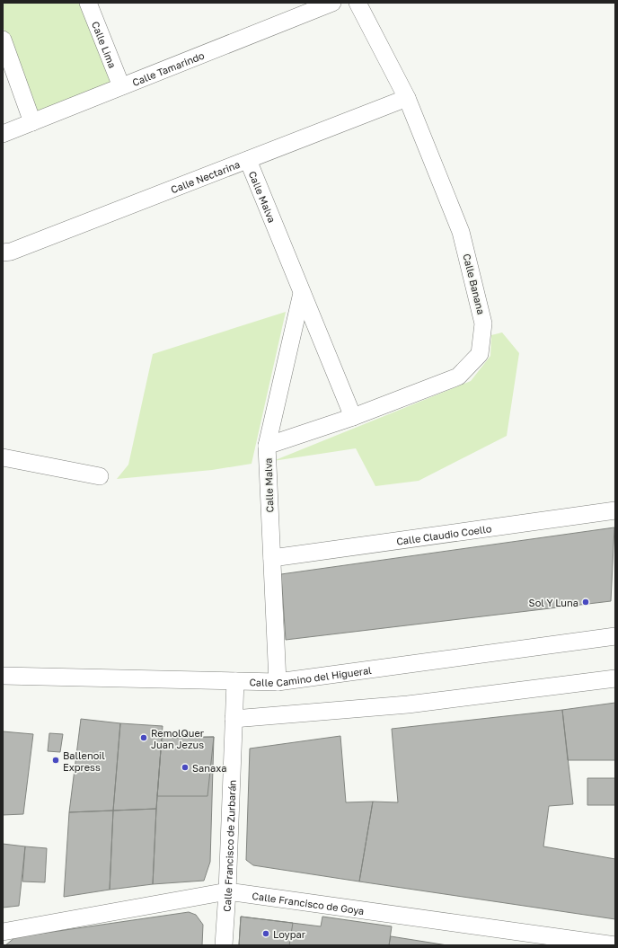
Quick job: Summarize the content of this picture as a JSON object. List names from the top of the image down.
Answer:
{
  "streets": {
    "street": [
      "Calle Lima",
      "Calle Tamarindo",
      "Calle Nectarina",
      "Calle Malva",
      "Calle Banana",
      "Calle Claudio Coello",
      "Calle Camino del Higueral",
      "Calle Francisco de Zurbarán",
      "Calle Francisco de Goya"
    ]
  },
  "crossings": [
    ["Calle Lima", "Calle Tamarindo"],
    ["Calle Nectarina", "Calle Malva"],
    ["Calle Nectarina", "Calle Banana"],
    ["Calle Malva", "Calle Banana"],
    ["Calle Malva", "Calle Claudio Coello"],
    ["Calle Malva", "Calle Camino del Higueral"],
    ["Calle Camino del Higueral", "Calle Francisco de Zurbarán"],
    ["Calle Francisco de Zurbarán", "Calle Francisco de Goya"]
  ],
  "places": [
    "Sol Y Luna",
    "RemolQuer Juan Jezus",
    "Ballenoil Express",
    "Sanaxa",
    "Loypar"
  ]
}
